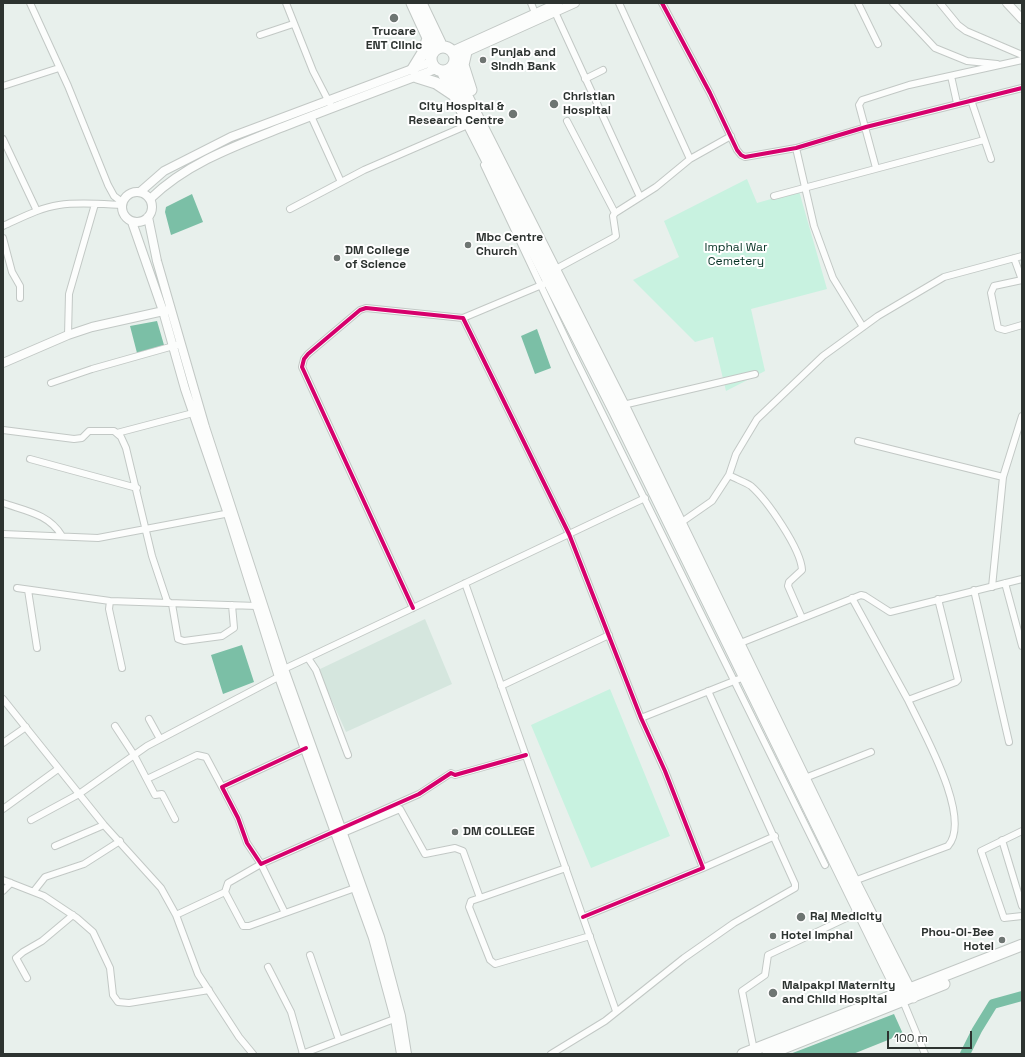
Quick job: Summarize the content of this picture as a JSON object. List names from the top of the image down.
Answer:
{
  "parks": ["Imphal War Cemetery"],
  "places": [
    "Trucare ENT Clinic",
    "Punjab and Sindh Bank",
    "Christian Hospital",
    "City Hospital & Research Centre",
    "Mbc Centre Church",
    "DM College of Science",
    "DM COLLEGE",
    "Raj Medicity",
    "Hotel Imphal",
    "Phou-Oi-Bee Hotel",
    "Maipakpi Maternity and Child Hospital"
  ],
  "scale_bar": "100 m"
}
